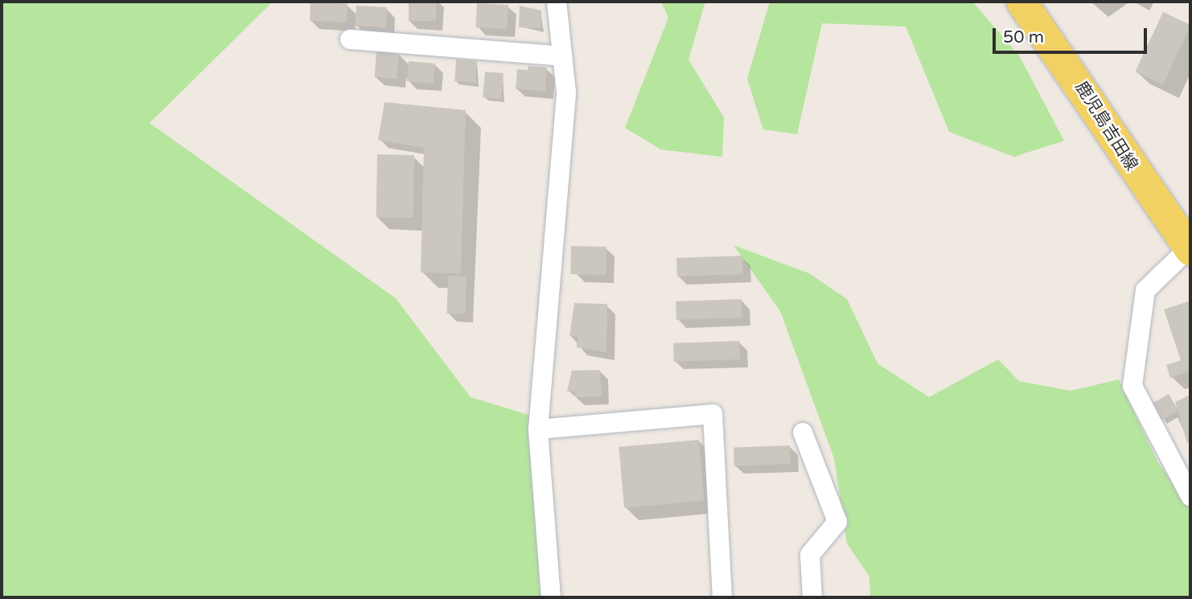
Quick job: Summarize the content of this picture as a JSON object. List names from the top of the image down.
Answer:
{
  "streets": {
    "main road": ["鹿児島吉田線"]
  },
  "scale_bar": "50 m"
}
